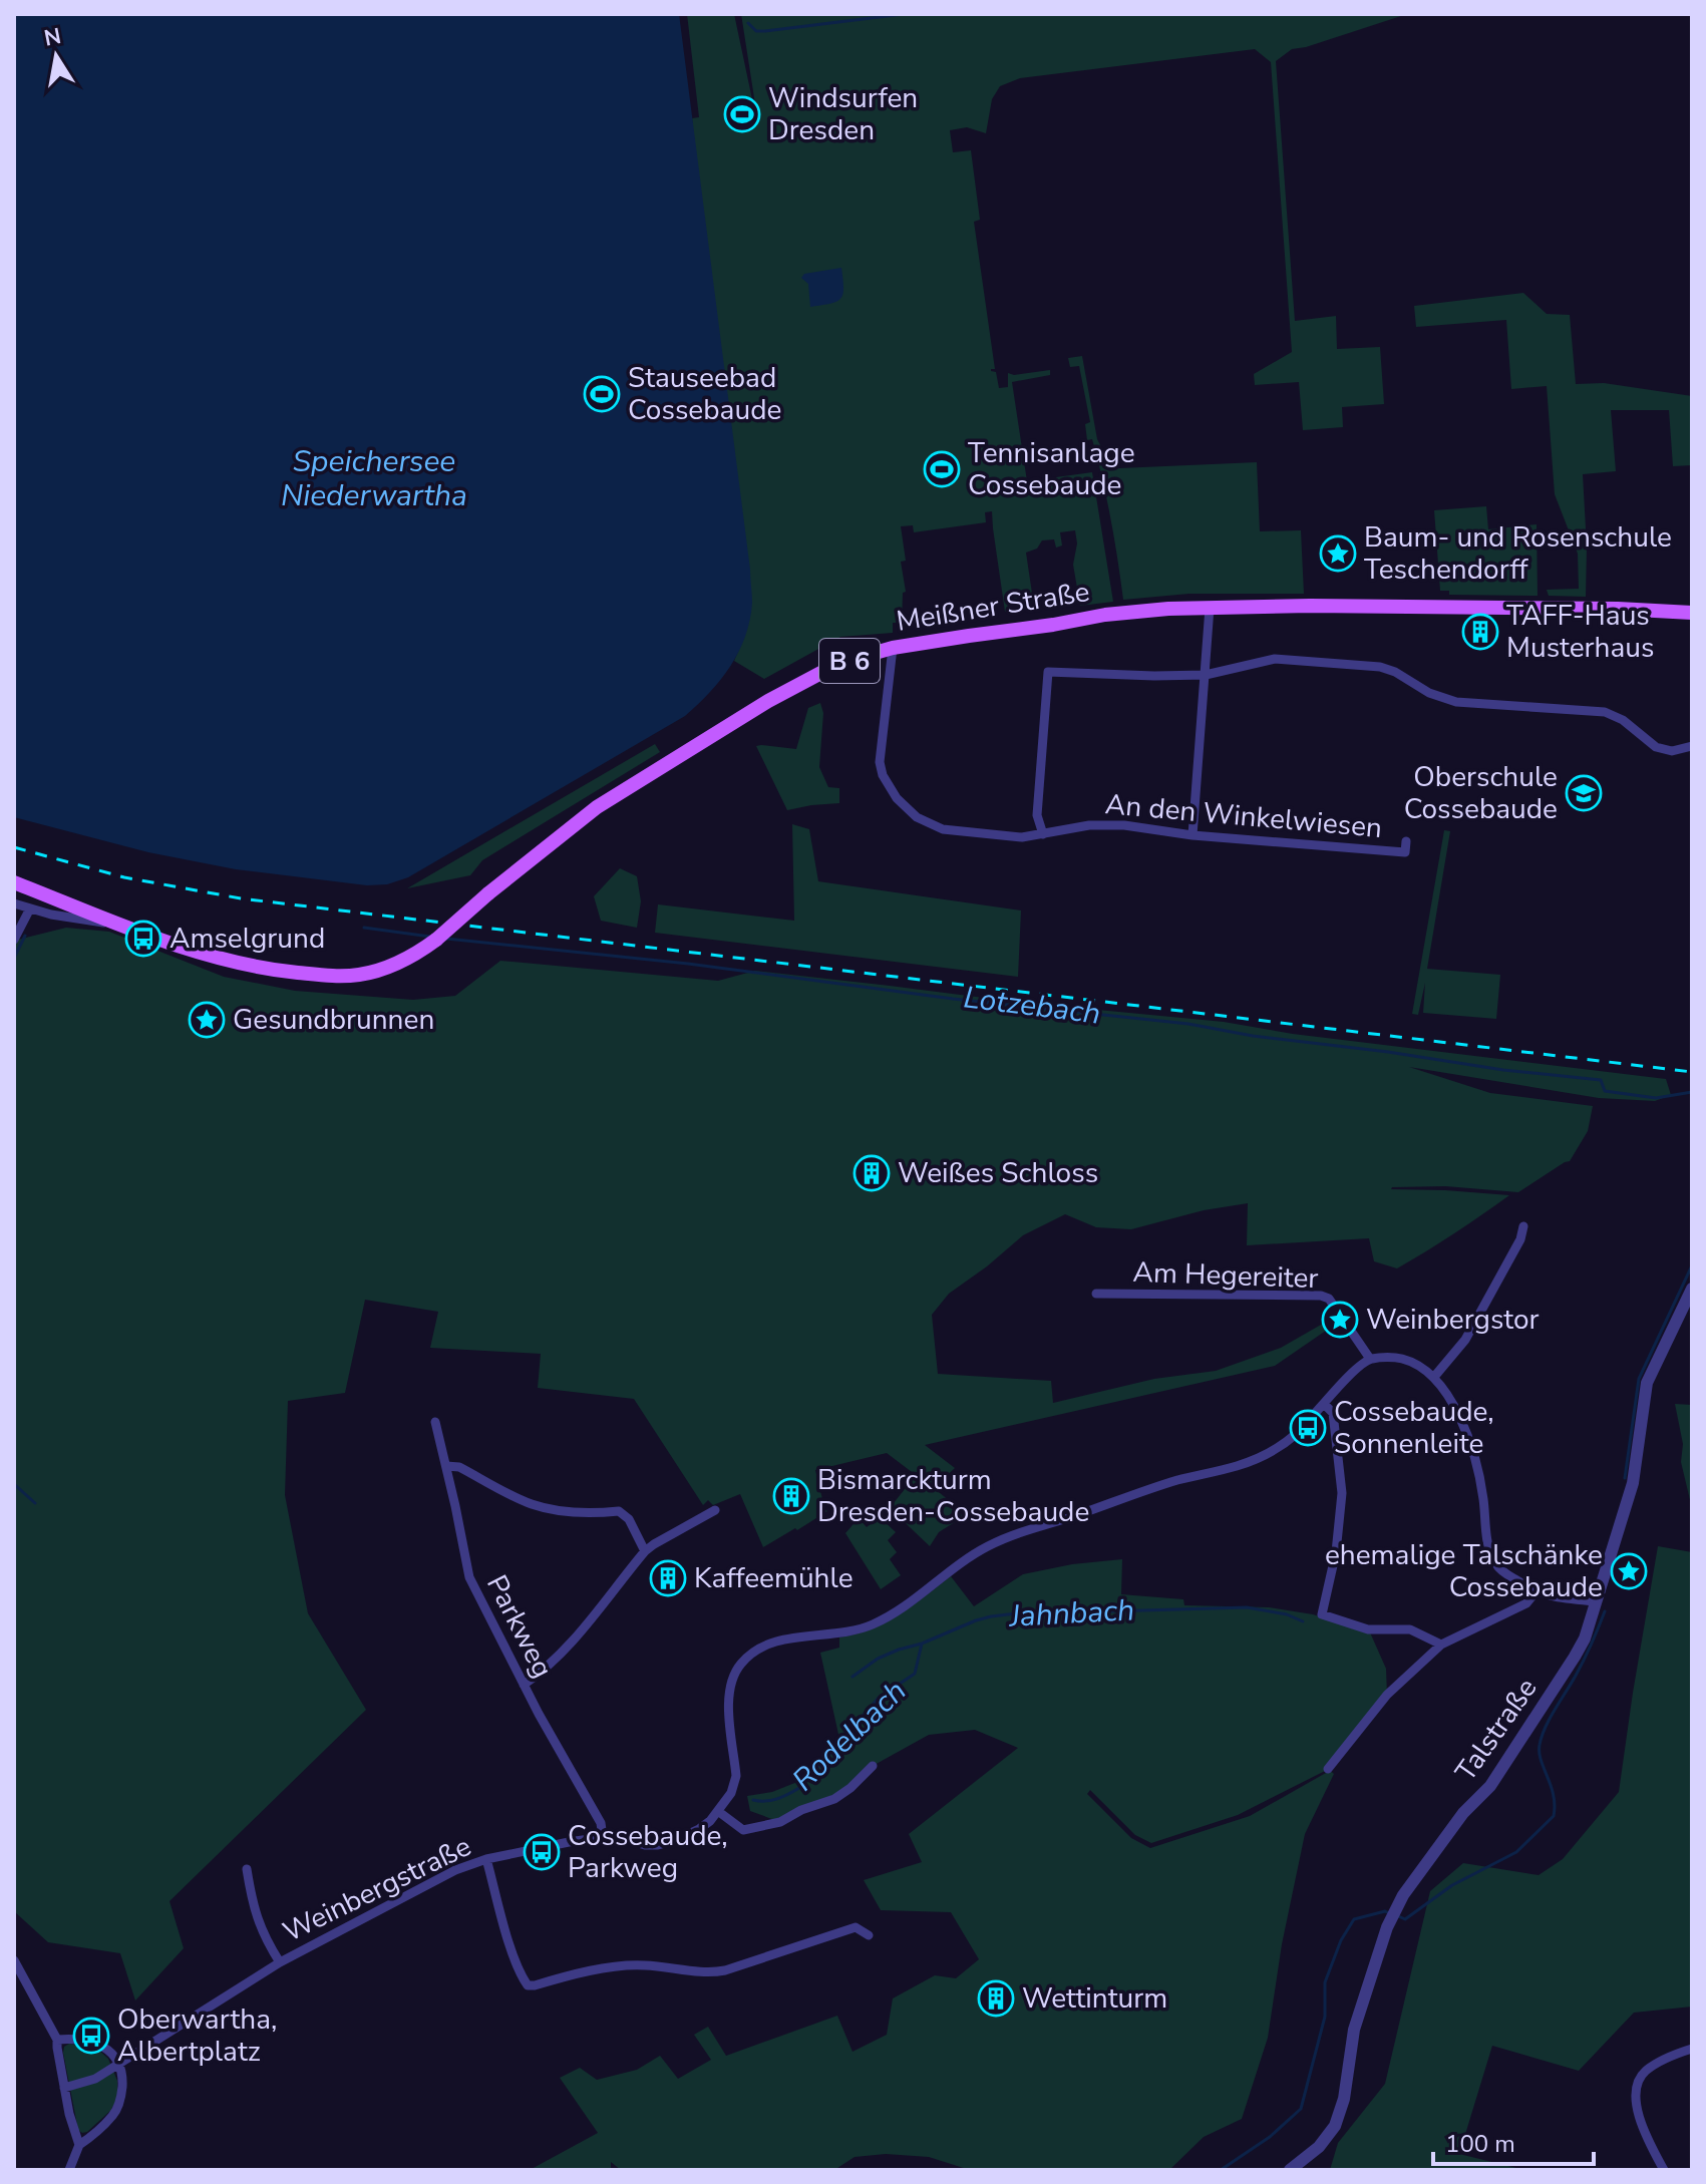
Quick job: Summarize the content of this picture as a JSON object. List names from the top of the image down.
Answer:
{
  "streets": {
    "main road": ["Meißner Straße", "B 6"],
    "street": [
      "An den Winkelwiesen",
      "Am Hegereiter",
      "Parkweg",
      "Talstraße",
      "Weinbergstraße"
    ]
  },
  "crossings": [
    ["Meißner Straße", "B 6"],
    ["Meißner Straße", "An den Winkelwiesen"],
    ["Parkweg", "Weinbergstraße"]
  ],
  "water": [
    "Speichersee Niederwartha",
    "Lotzebach",
    "Jahnbach",
    "Rodelbach"
  ],
  "places": {
    "sports": ["Windsurfen Dresden", "Stauseebad Cossebaude", "Tennisanlage Cossebaude"],
    "place": [
      "Baum- und Rosenschule Teschendorff",
      "Gesundbrunnen",
      "Weinbergstor",
      "ehemalige Talschänke Cossebaude"
    ],
    "building": [
      "TAFF-Haus Musterhaus",
      "Weißes Schloss",
      "Bismarckturm Dresden-Cossebaude",
      "Kaffeemühle",
      "Wettinturm"
    ],
    "school or university": ["Oberschule Cossebaude"],
    "bus stop": [
      "Amselgrund",
      "Cossebaude, Sonnenleite",
      "Cossebaude, Parkweg",
      "Oberwartha, Albertplatz"
    ]
  },
  "scale_bar": "100 m",
  "north": "top"
}
